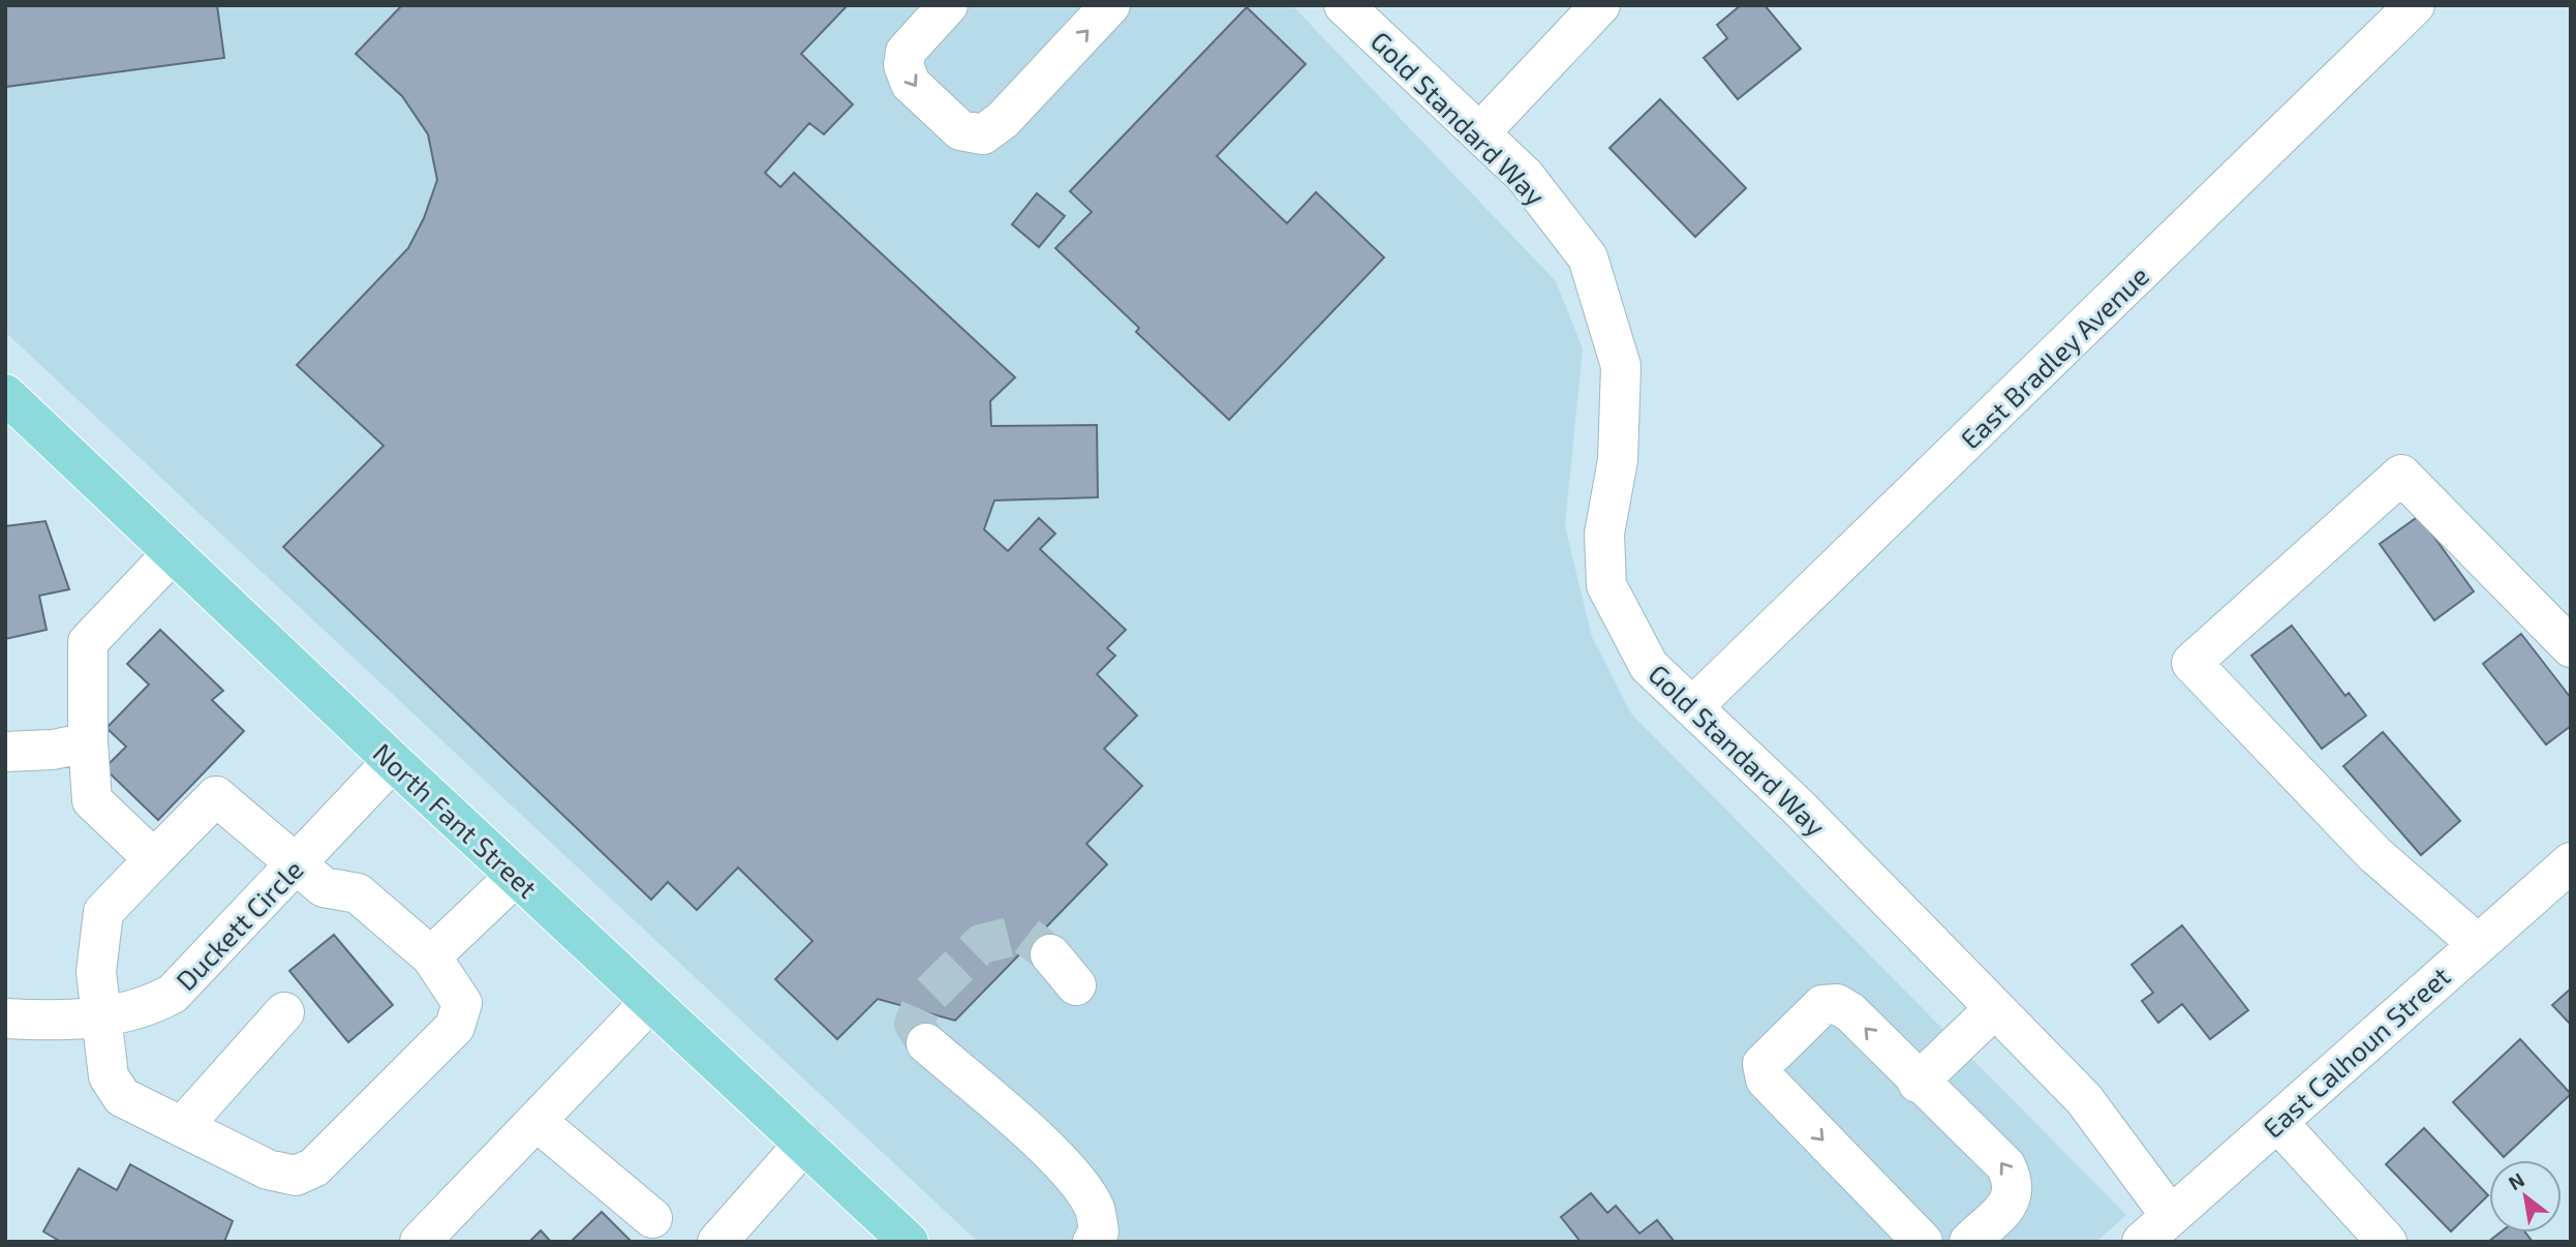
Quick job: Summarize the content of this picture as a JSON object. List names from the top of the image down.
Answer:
{
  "streets": {
    "main road": ["North Fant Street"],
    "street": [
      "Gold Standard Way",
      "East Bradley Avenue",
      "Duckett Circle",
      "East Calhoun Street"
    ]
  },
  "crossings": [
    ["Gold Standard Way", "East Bradley Avenue"],
    ["Gold Standard Way", "East Calhoun Street"],
    ["North Fant Street", "Duckett Circle"]
  ],
  "north": "top left"
}
